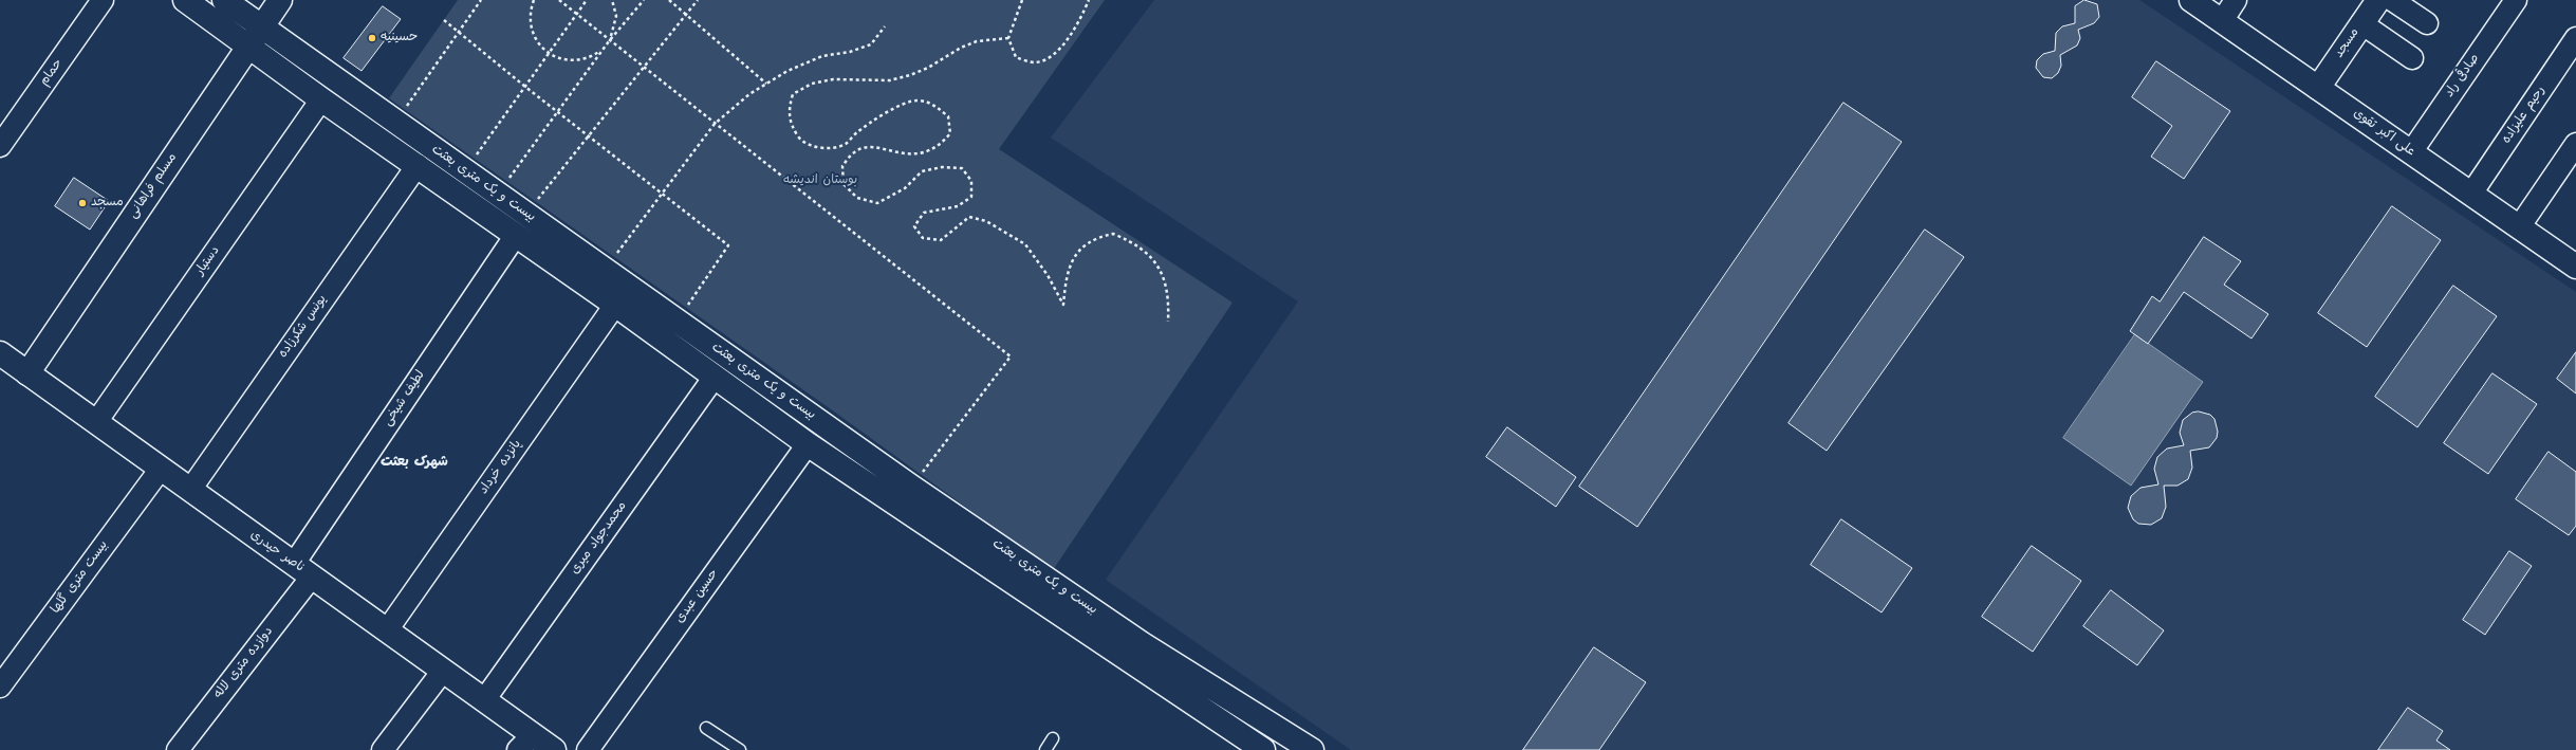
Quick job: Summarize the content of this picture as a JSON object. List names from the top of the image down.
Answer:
{
  "streets": {
    "street": [
      "مسجد",
      "حمام",
      "صادقی راد",
      "رحیم علیزاده",
      "علی اکبر تقوی",
      "بیست و یک متری بعثت",
      "مسلم فراهانی",
      "دستیار",
      "یونس شکرزاده",
      "لطیف شیخی",
      "پانزده خرداد",
      "محمدجواد میری",
      "ناصر حیدری",
      "بیست متری گلها",
      "حسین عبدی",
      "دوازده متری لاله"
    ]
  },
  "crossings": [
    ["مسجد", "علی اکبر تقوی"],
    ["صادقی راد", "علی اکبر تقوی"],
    ["رحیم علیزاده", "علی اکبر تقوی"],
    ["بیست و یک متری بعثت", "مسلم فراهانی"],
    ["بیست و یک متری بعثت", "دستیار"],
    ["بیست و یک متری بعثت", "یونس شکرزاده"],
    ["بیست و یک متری بعثت", "لطیف شیخی"],
    ["بیست و یک متری بعثت", "پانزده خرداد"],
    ["بیست و یک متری بعثت", "محمدجواد میری"],
    ["بیست و یک متری بعثت", "حسین عبدی"],
    ["مسلم فراهانی", "ناصر حیدری"],
    ["دستیار", "ناصر حیدری"],
    ["یونس شکرزاده", "ناصر حیدری"],
    ["لطیف شیخی", "ناصر حیدری"],
    ["پانزده خرداد", "ناصر حیدری"],
    ["محمدجواد میری", "ناصر حیدری"],
    ["ناصر حیدری", "بیست متری گلها"],
    ["ناصر حیدری", "دوازده متری لاله"]
  ],
  "districts": ["شهرک بعثت"],
  "parks": ["بوستان اندیشه"],
  "places": ["حسینیه", "مسجد"]
}
